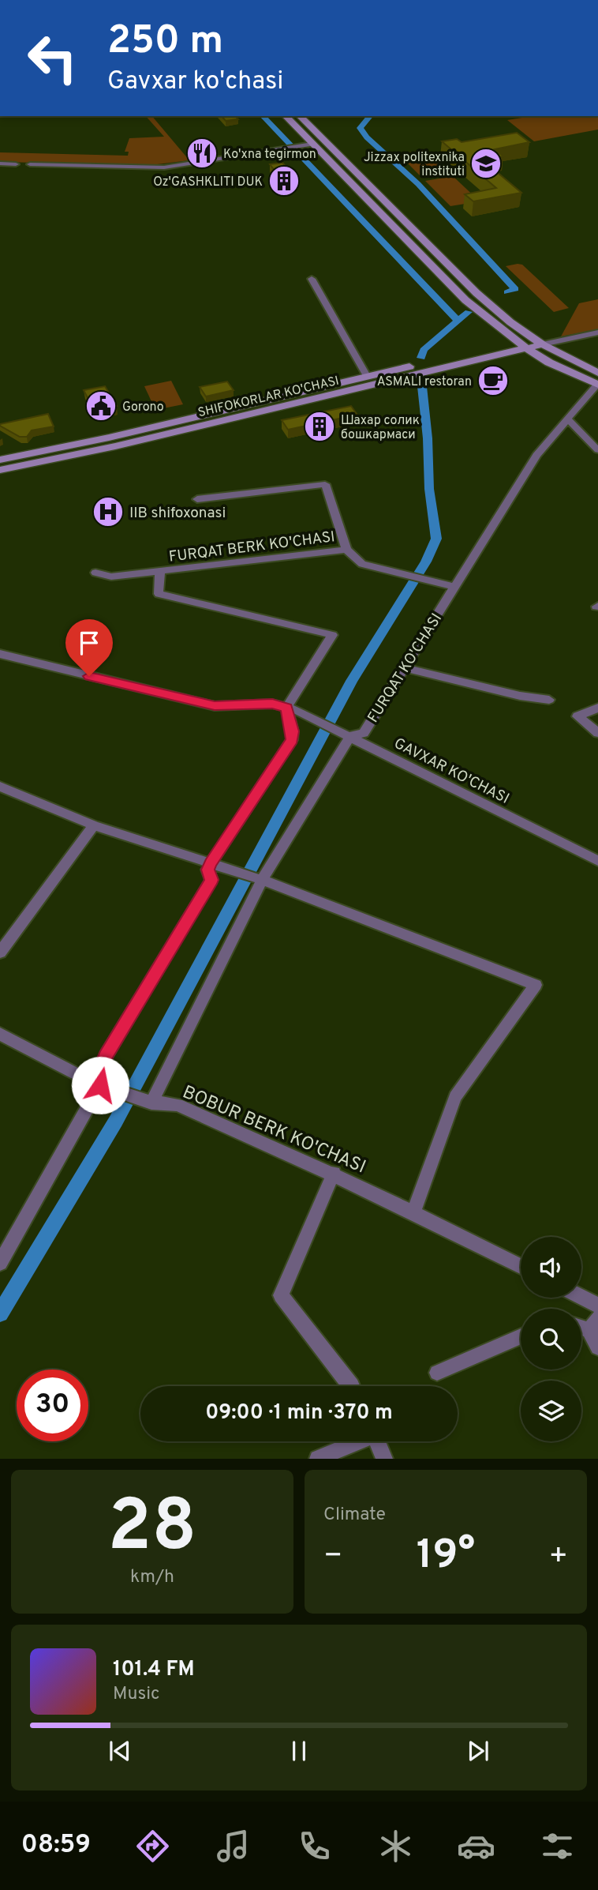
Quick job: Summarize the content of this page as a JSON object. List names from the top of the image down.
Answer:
{
  "streets": {
    "main road": ["SHIFOKORLAR KO'CHASI"],
    "street": [
      "FURQAT BERK KO'CHASI",
      "FURQAT KO'CHASI",
      "GAVXAR KO'CHASI",
      "BOBUR BERK KO'CHASI"
    ]
  },
  "crossings": [
    ["FURQAT BERK KO'CHASI", "GAVXAR KO'CHASI"],
    ["FURQAT KO'CHASI", "GAVXAR KO'CHASI"],
    ["FURQAT KO'CHASI", "BOBUR BERK KO'CHASI"]
  ],
  "places": {
    "restaurant": ["Ko'xna tegirmon"],
    "school or university": ["Jizzax politexnika instituti"],
    "building": ["Oz'GASHKLITI DUK", "Шахар солик бошкармаси"],
    "cafe": ["ASMALI restoran"],
    "public building": ["Gorono"],
    "hospital": ["IIB shifoxonasi"]
  },
  "page": {
    "turn": ["250 m", "Gavxar ko'chasi"],
    "limit": "30",
    "trip": "09:00 · 1 min · 370 m",
    "tile": [
      ["28", "km/h"],
      "Climate"
    ],
    "heat": ["−", "19°", "+"],
    "song": ["101.4 FM", "Music"],
    "tabs": "08:59"
  }
}
